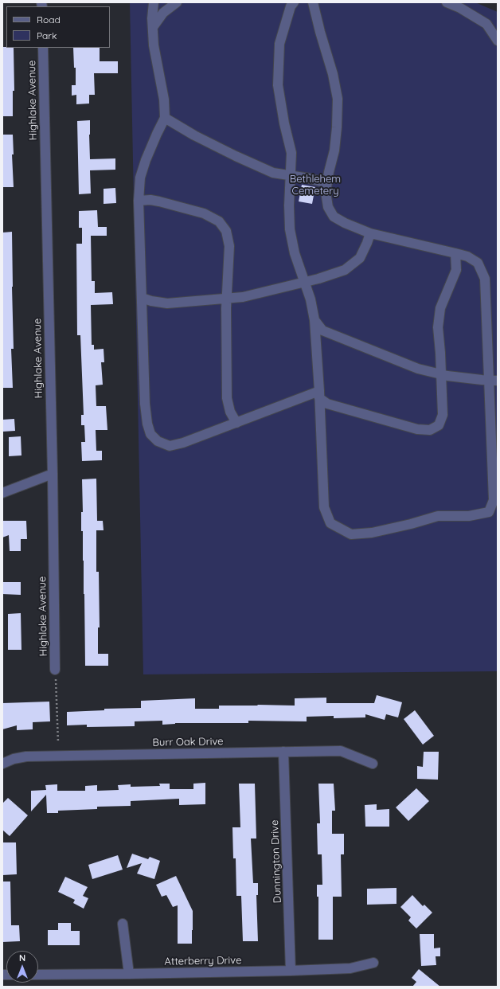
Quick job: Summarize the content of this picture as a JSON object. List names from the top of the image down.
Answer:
{
  "streets": {
    "street": [
      "Highlake Avenue",
      "Burr Oak Drive",
      "Dunnington Drive",
      "Atterberry Drive"
    ]
  },
  "crossings": [
    ["Burr Oak Drive", "Dunnington Drive"],
    ["Dunnington Drive", "Atterberry Drive"]
  ],
  "parks": ["Bethlehem Cemetery"],
  "legend": ["Road", "Park"],
  "north": "top"
}
